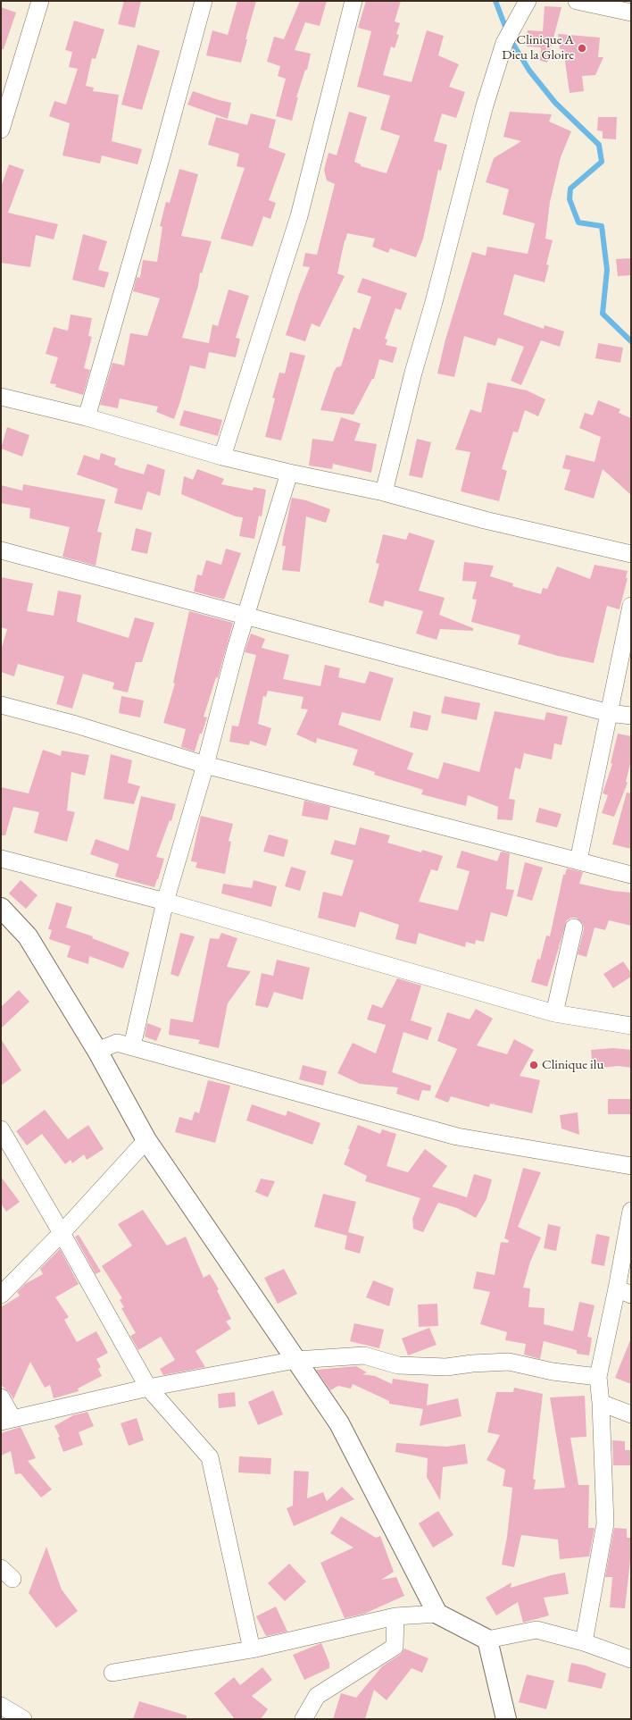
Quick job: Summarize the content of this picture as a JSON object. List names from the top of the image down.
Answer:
{
  "places": ["Clinique A Dieu la Gloire", "Clinique ilu"]
}
